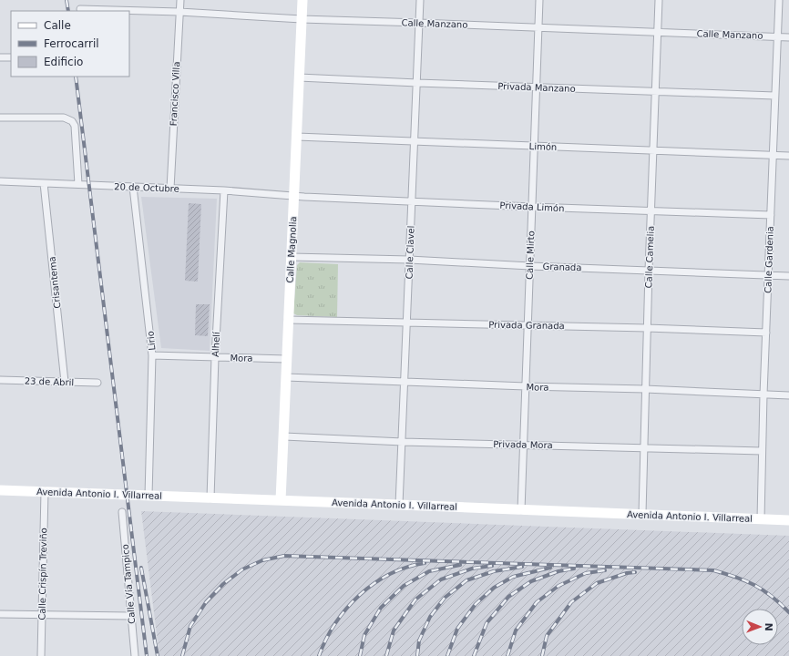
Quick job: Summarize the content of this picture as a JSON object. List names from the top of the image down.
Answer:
{
  "streets": {
    "street": [
      "Calle Manzano",
      "Privada Manzano",
      "Francisco Villa",
      "Limón",
      "20 de Octubre",
      "Privada Limón",
      "Calle Magnolia",
      "Calle Clavel",
      "Calle Mirto",
      "Calle Camelia",
      "Calle Gardenia",
      "Granada",
      "Crisantema",
      "Privada Granada",
      "Lirio",
      "Alhelí",
      "Mora",
      "23 de Abril",
      "Privada Mora",
      "Avenida Antonio I. Villarreal",
      "Calle Crispín Treviño",
      "Calle Vía Tampico"
    ]
  },
  "crossings": [
    ["Calle Manzano", "Francisco Villa"],
    ["Calle Manzano", "Calle Magnolia"],
    ["Calle Manzano", "Calle Clavel"],
    ["Calle Manzano", "Calle Mirto"],
    ["Calle Manzano", "Calle Camelia"],
    ["Calle Manzano", "Calle Gardenia"],
    ["Privada Manzano", "Calle Magnolia"],
    ["Privada Manzano", "Calle Clavel"],
    ["Privada Manzano", "Calle Mirto"],
    ["Privada Manzano", "Calle Camelia"],
    ["Privada Manzano", "Calle Gardenia"],
    ["Francisco Villa", "20 de Octubre"],
    ["Limón", "Calle Magnolia"],
    ["Limón", "Calle Clavel"],
    ["Limón", "Calle Mirto"],
    ["Limón", "Calle Camelia"],
    ["Limón", "Calle Gardenia"],
    ["20 de Octubre", "Privada Limón"],
    ["20 de Octubre", "Calle Magnolia"],
    ["20 de Octubre", "Crisantema"],
    ["20 de Octubre", "Lirio"],
    ["20 de Octubre", "Alhelí"],
    ["Privada Limón", "Calle Magnolia"],
    ["Privada Limón", "Calle Clavel"],
    ["Privada Limón", "Calle Mirto"],
    ["Privada Limón", "Calle Camelia"],
    ["Privada Limón", "Calle Gardenia"],
    ["Calle Magnolia", "Granada"],
    ["Calle Magnolia", "Privada Granada"],
    ["Calle Magnolia", "Mora"],
    ["Calle Magnolia", "Privada Mora"],
    ["Calle Magnolia", "Avenida Antonio I. Villarreal"],
    ["Calle Clavel", "Granada"],
    ["Calle Clavel", "Privada Granada"],
    ["Calle Clavel", "Mora"],
    ["Calle Clavel", "Privada Mora"],
    ["Calle Clavel", "Avenida Antonio I. Villarreal"],
    ["Calle Mirto", "Granada"],
    ["Calle Mirto", "Privada Granada"],
    ["Calle Mirto", "Mora"],
    ["Calle Mirto", "Privada Mora"],
    ["Calle Mirto", "Avenida Antonio I. Villarreal"],
    ["Calle Camelia", "Granada"],
    ["Calle Camelia", "Privada Granada"],
    ["Calle Camelia", "Mora"],
    ["Calle Camelia", "Privada Mora"],
    ["Calle Camelia", "Avenida Antonio I. Villarreal"],
    ["Calle Gardenia", "Granada"],
    ["Calle Gardenia", "Privada Granada"],
    ["Calle Gardenia", "Mora"],
    ["Calle Gardenia", "Privada Mora"],
    ["Calle Gardenia", "Avenida Antonio I. Villarreal"],
    ["Crisantema", "23 de Abril"],
    ["Lirio", "Mora"],
    ["Lirio", "Avenida Antonio I. Villarreal"],
    ["Alhelí", "Mora"],
    ["Alhelí", "Avenida Antonio I. Villarreal"],
    ["Avenida Antonio I. Villarreal", "Calle Crispín Treviño"]
  ],
  "legend": ["Calle", "Ferrocarril", "Edificio"],
  "north": "right"
}
